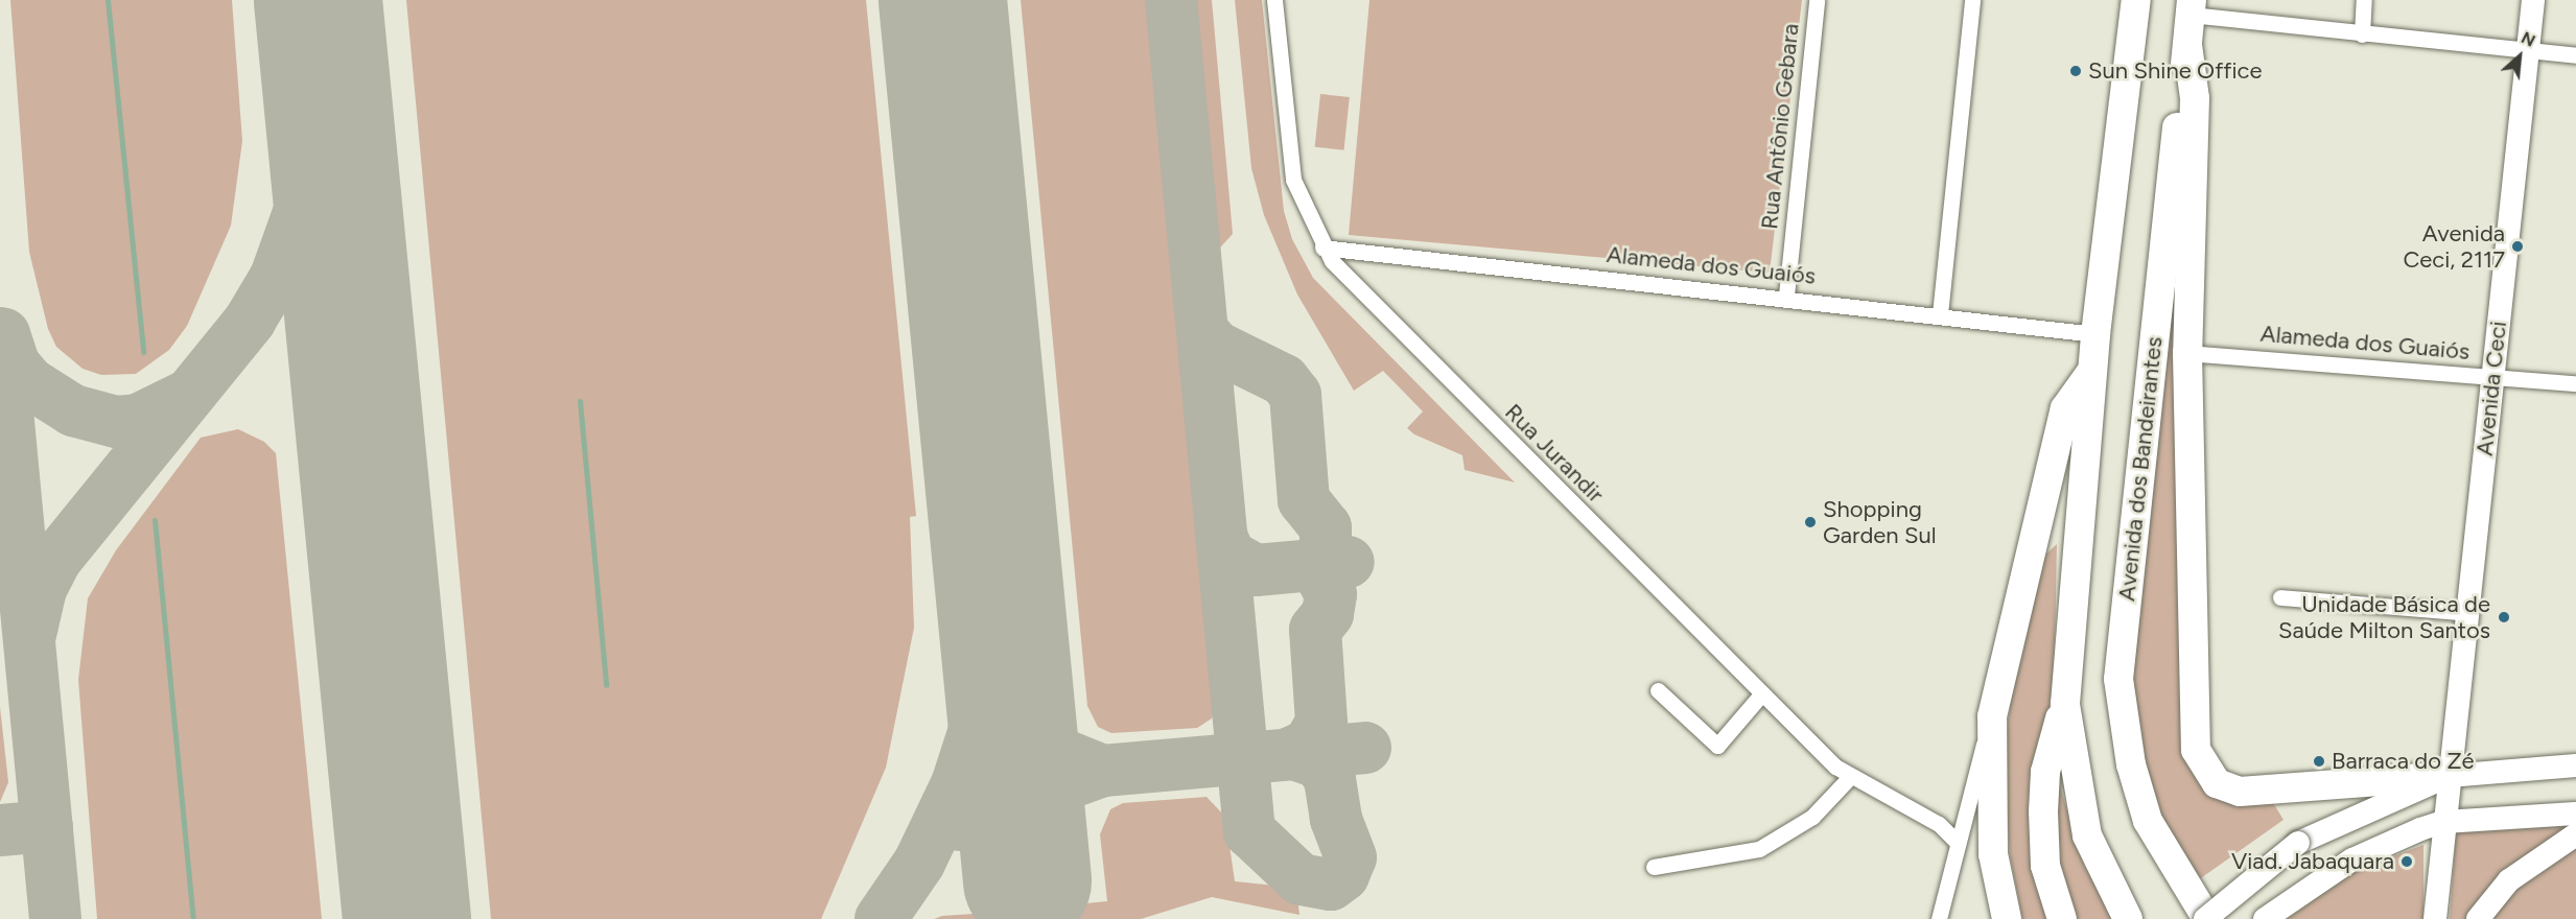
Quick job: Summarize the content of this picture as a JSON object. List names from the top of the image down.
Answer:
{
  "streets": {
    "highway": ["Avenida dos Bandeirantes"],
    "street": [
      "Rua Antônio Gebara",
      "Alameda dos Guaiós",
      "Avenida Ceci",
      "Rua Jurandir"
    ]
  },
  "crossings": [
    ["Rua Antônio Gebara", "Alameda dos Guaiós"],
    ["Alameda dos Guaiós", "Avenida Ceci"],
    ["Alameda dos Guaiós", "Rua Jurandir"]
  ],
  "places": [
    "Sun Shine Office",
    "Avenida Ceci, 2117",
    "Shopping Garden Sul",
    "Unidade Básica de Saúde Milton Santos",
    "Barraca do Zé",
    "Viad. Jabaquara"
  ],
  "north": "top right"
}
